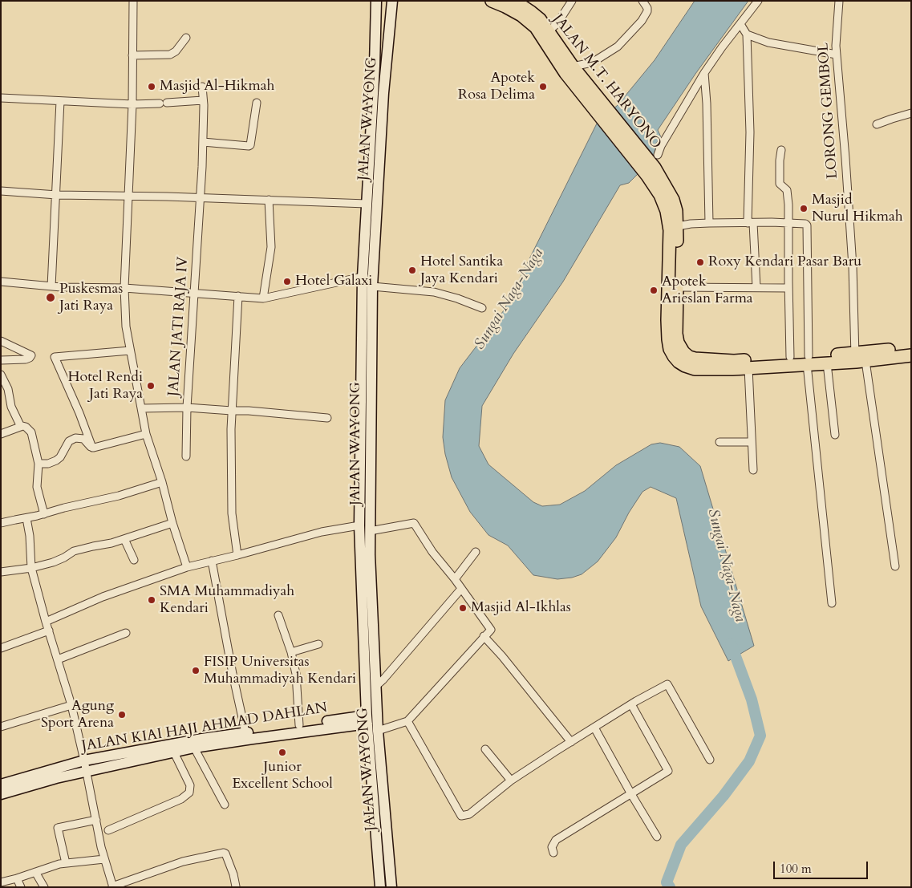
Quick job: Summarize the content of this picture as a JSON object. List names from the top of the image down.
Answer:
{
  "streets": {
    "highway": ["JALAN M.T. HARYONO"],
    "main road": ["JALAN WAYONG", "JALAN KIAI HAJI AHMAD DAHLAN"],
    "street": ["LORONG GEMBOL", "JALAN JATI RAJA IV"]
  },
  "crossings": [
    ["JALAN WAYONG", "JALAN KIAI HAJI AHMAD DAHLAN"]
  ],
  "water": ["Sungai Naga-Naga"],
  "places": [
    "Masjid Al-Hikmah",
    "Apotek Rosa Delima",
    "Masjid Nurul Hikmah",
    "Roxy Kendari Pasar Baru",
    "Hotel Santika Jaya Kendari",
    "Hotel Galaxi",
    "Apotek Arieslan Farma",
    "Puskesmas Jati Raya",
    "Hotel Rendi Jati Raya",
    "SMA Muhammadiyah Kendari",
    "Masjid Al-Ikhlas",
    "FISIP Universitas Muhammadiyah Kendari",
    "Agung Sport Arena",
    "Junior Excellent School"
  ],
  "scale_bar": "100 m"
}
